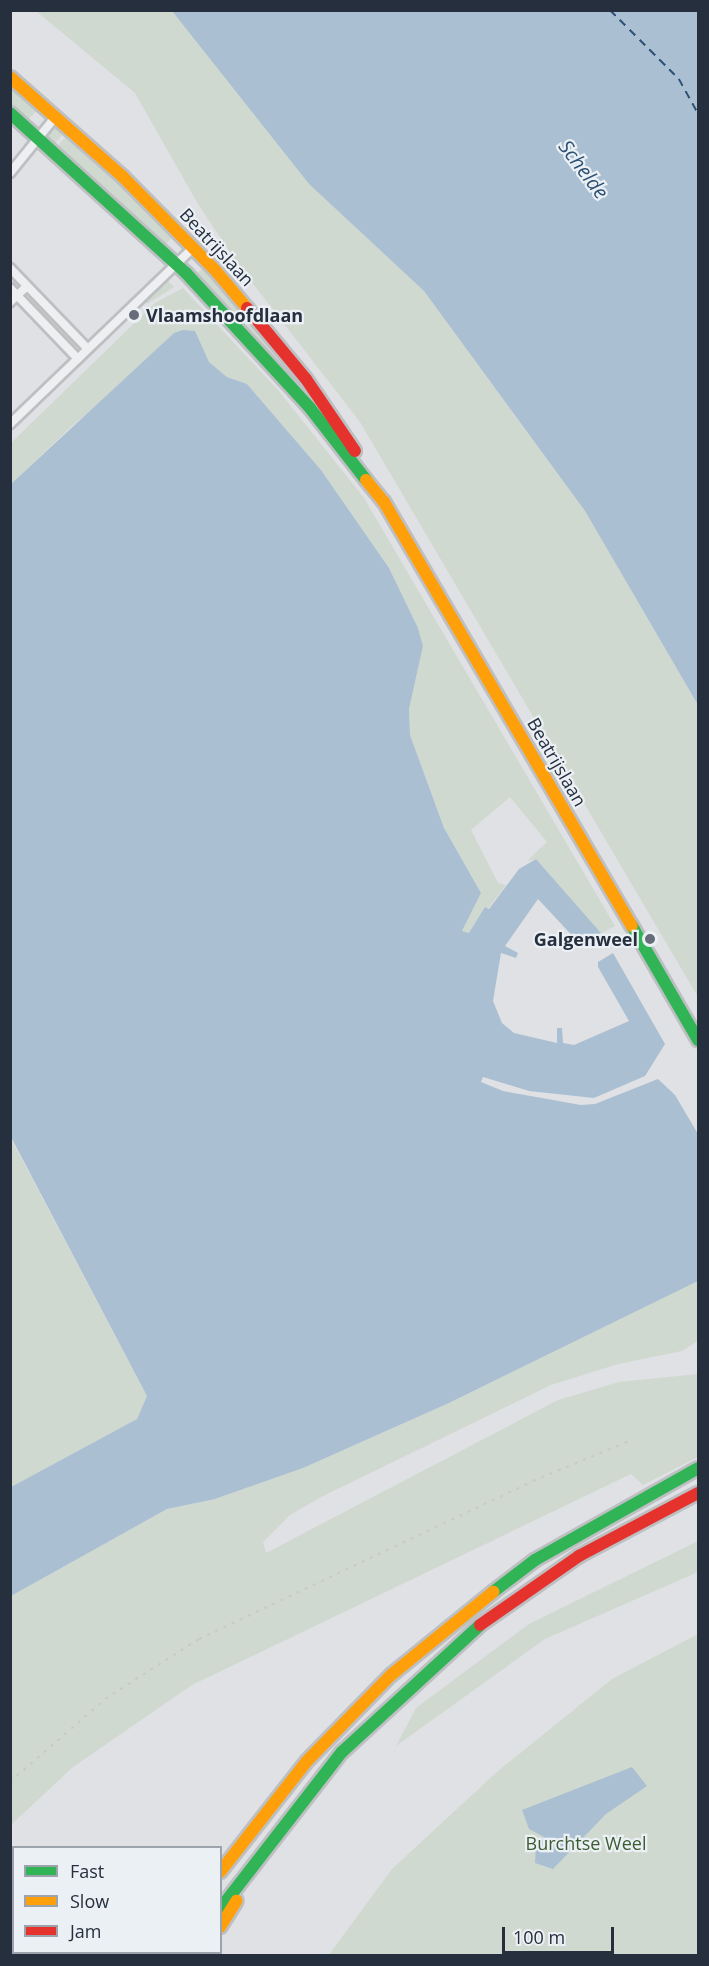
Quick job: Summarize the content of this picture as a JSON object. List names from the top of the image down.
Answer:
{
  "streets": {
    "main road": ["Beatrijslaan"]
  },
  "water": ["Schelde"],
  "parks": ["Burchtse Weel"],
  "places": ["Vlaamshoofdlaan", "Galgenweel"],
  "legend": ["Fast", "Slow", "Jam"],
  "scale_bar": "100 m"
}
